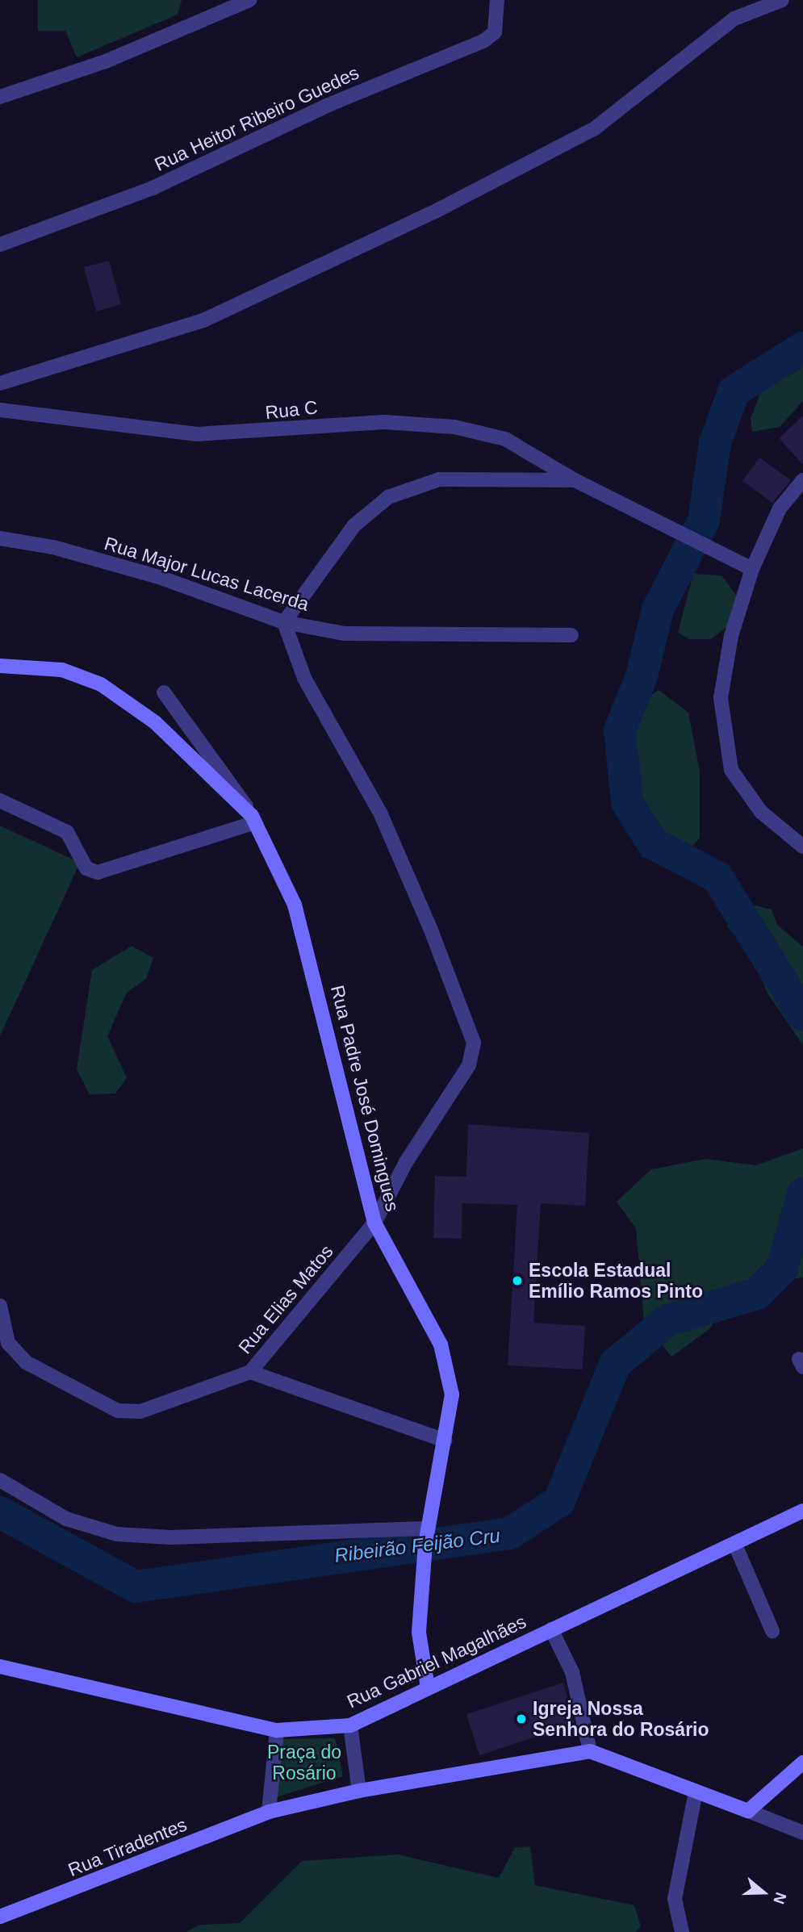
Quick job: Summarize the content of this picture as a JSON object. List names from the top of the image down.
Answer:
{
  "streets": {
    "street": [
      "Rua Heitor Ribeiro Guedes",
      "Rua C",
      "Rua Major Lucas Lacerda",
      "Rua Padre José Domingues",
      "Rua Elias Matos",
      "Rua Gabriel Magalhães",
      "Rua Tiradentes"
    ]
  },
  "crossings": [
    ["Rua Major Lucas Lacerda", "Rua Elias Matos"],
    ["Rua Padre José Domingues", "Rua Elias Matos"],
    ["Rua Padre José Domingues", "Rua Gabriel Magalhães"]
  ],
  "water": ["Ribeirão Feijão Cru"],
  "parks": ["Praça do Rosário"],
  "places": ["Escola Estadual Emílio Ramos Pinto", "Igreja Nossa Senhora do Rosário"],
  "north": "right"
}
